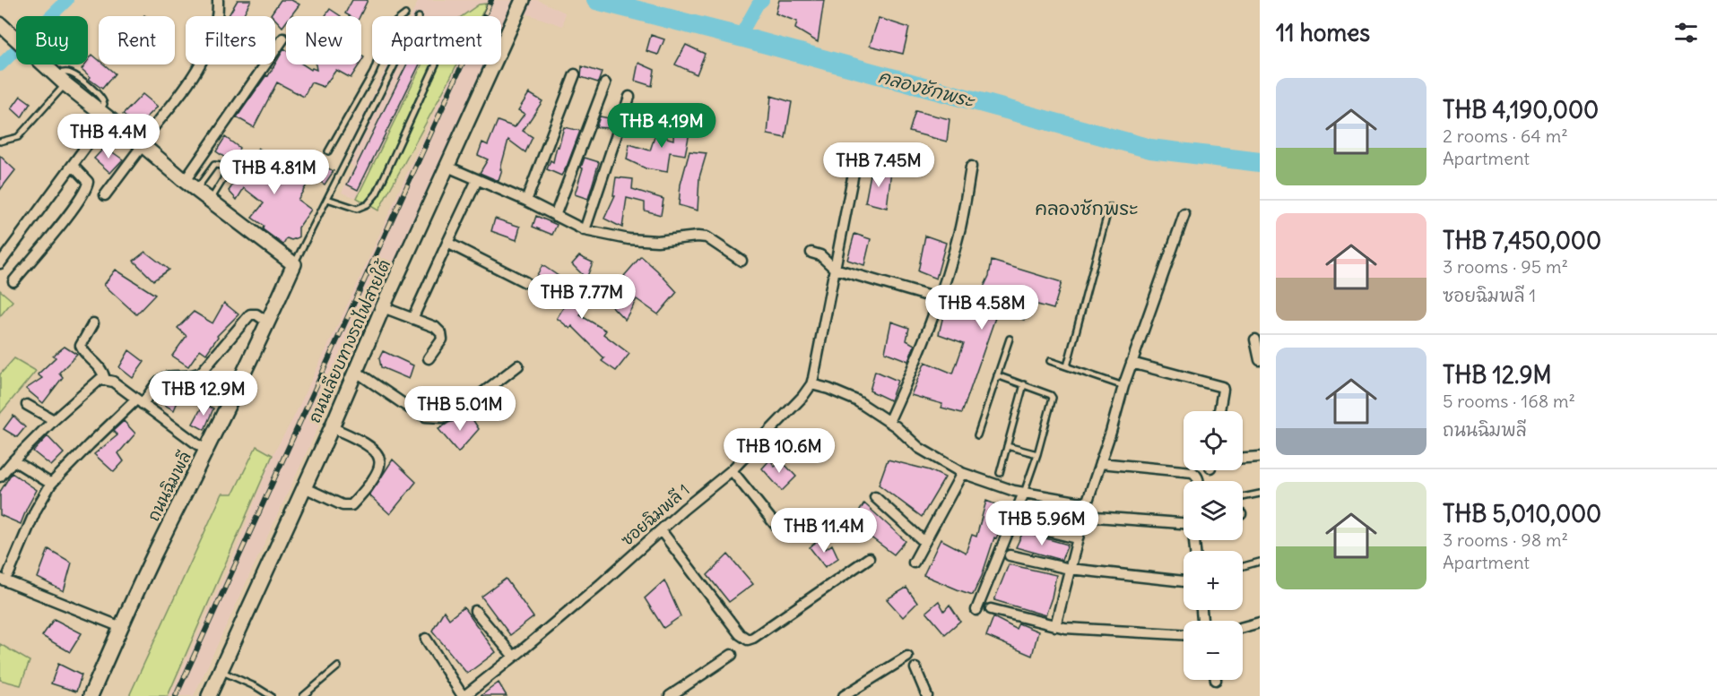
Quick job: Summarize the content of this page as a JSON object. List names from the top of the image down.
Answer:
{
  "streets": {
    "street": ["ถนนเลียบทางรถไฟสายใต้", "ถนนฉิมพลี", "ซอยฉิมพลี 1"]
  },
  "districts": ["คลองชักพระ"],
  "water": ["คลองชักพระ"],
  "page": {
    "heading": "11 homes",
    "chip": [
      "Buy",
      "Rent",
      "Filters",
      "New",
      "Apartment"
    ],
    "list": [
      {
        "name": "THB 4,190,000",
        "note": "2 rooms · 64 m² · Apartment"
      },
      {
        "name": "THB 7,450,000",
        "note": "3 rooms · 95 m² · ซอยฉิมพลี 1"
      },
      {
        "name": "THB 12.9M",
        "note": "5 rooms · 168 m² · ถนนฉิมพลี"
      },
      {
        "name": "THB 5,010,000",
        "note": "3 rooms · 98 m² · Apartment"
      }
    ],
    "price": [
      "THB 4.19M",
      "THB 4.4M",
      "THB 7.45M",
      "THB 4.81M",
      "THB 7.77M",
      "THB 4.58M",
      "THB 12.9M",
      "THB 5.01M",
      "THB 10.6M",
      "THB 5.96M",
      "THB 11.4M"
    ],
    "map_buttons": ["+", "−"]
  }
}
